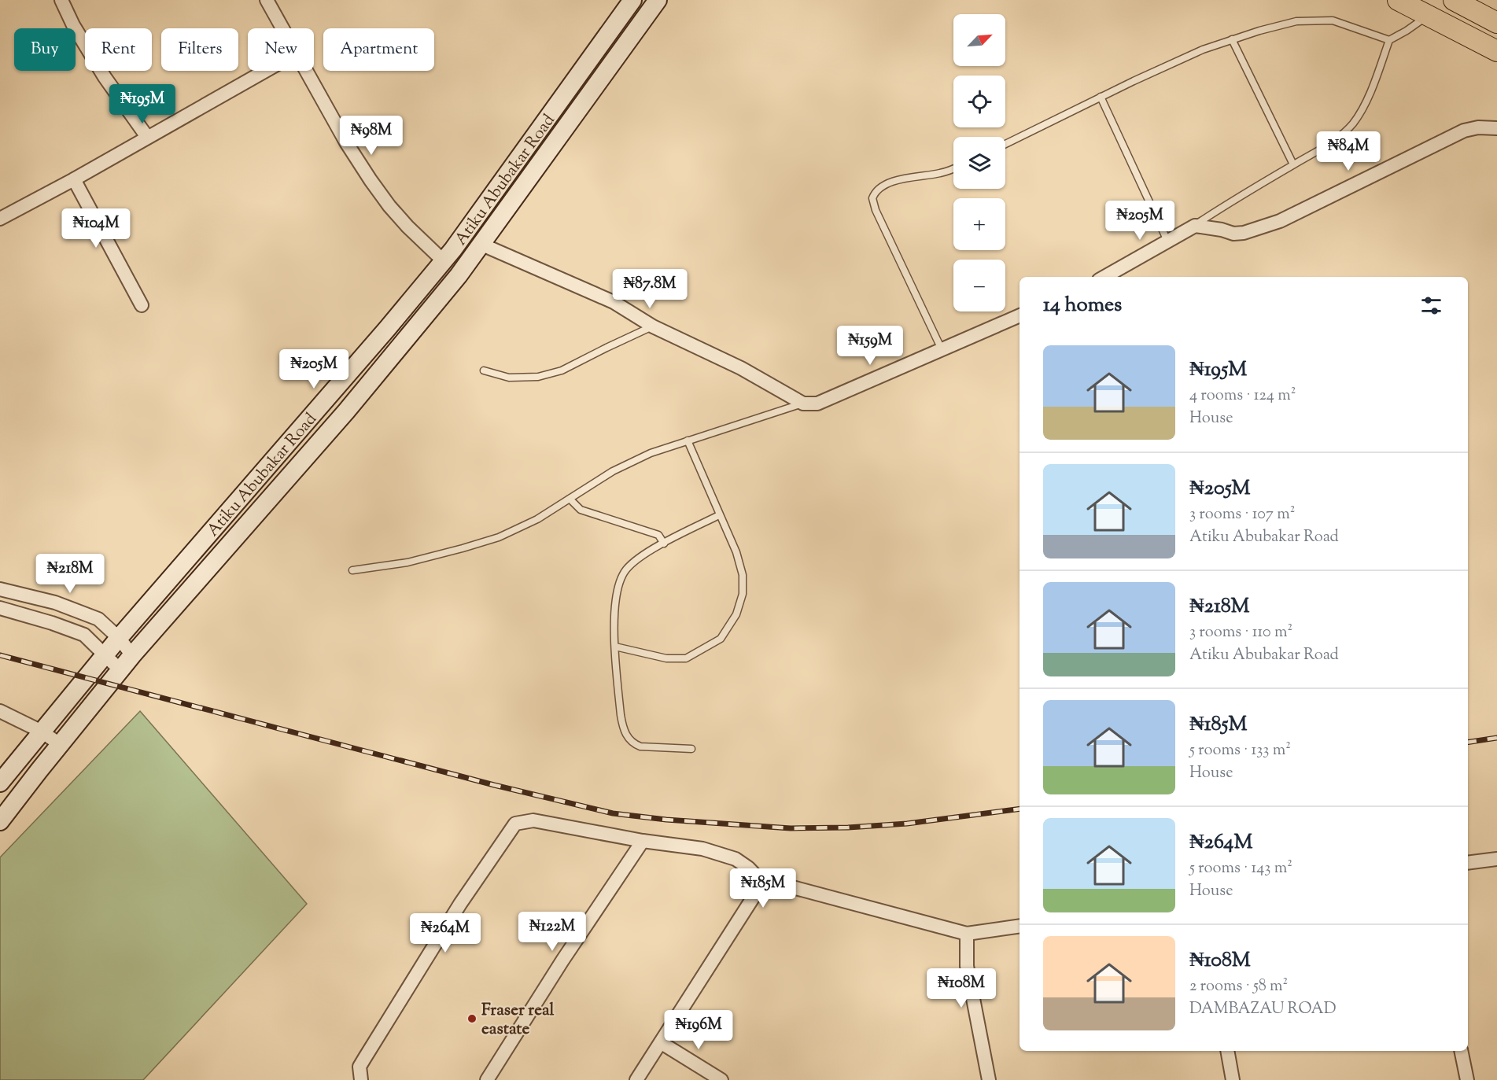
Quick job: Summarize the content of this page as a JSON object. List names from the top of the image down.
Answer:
{
  "streets": {
    "street": ["Atiku Abubakar Road"]
  },
  "places": ["Fraser real eastate"],
  "north": "top right",
  "page": {
    "map_buttons": ["+", "−"],
    "chip": [
      "Buy",
      "Rent",
      "Filters",
      "New",
      "Apartment"
    ],
    "price": [
      "₦195M",
      "₦98M",
      "₦84M",
      "₦205M",
      "₦104M",
      "₦87.8M",
      "₦159M",
      "₦205M",
      "₦218M",
      "₦185M",
      "₦122M",
      "₦264M",
      "₦108M",
      "₦196M"
    ],
    "heading": "14 homes",
    "list": [
      {
        "name": "₦195M",
        "note": "4 rooms · 124 m² · House"
      },
      {
        "name": "₦205M",
        "note": "3 rooms · 107 m² · Atiku Abubakar Road"
      },
      {
        "name": "₦218M",
        "note": "3 rooms · 110 m² · Atiku Abubakar Road"
      },
      {
        "name": "₦185M",
        "note": "5 rooms · 133 m² · House"
      },
      {
        "name": "₦264M",
        "note": "5 rooms · 143 m² · House"
      },
      {
        "name": "₦108M",
        "note": "2 rooms · 58 m² · DAMBAZAU ROAD"
      }
    ]
  }
}
